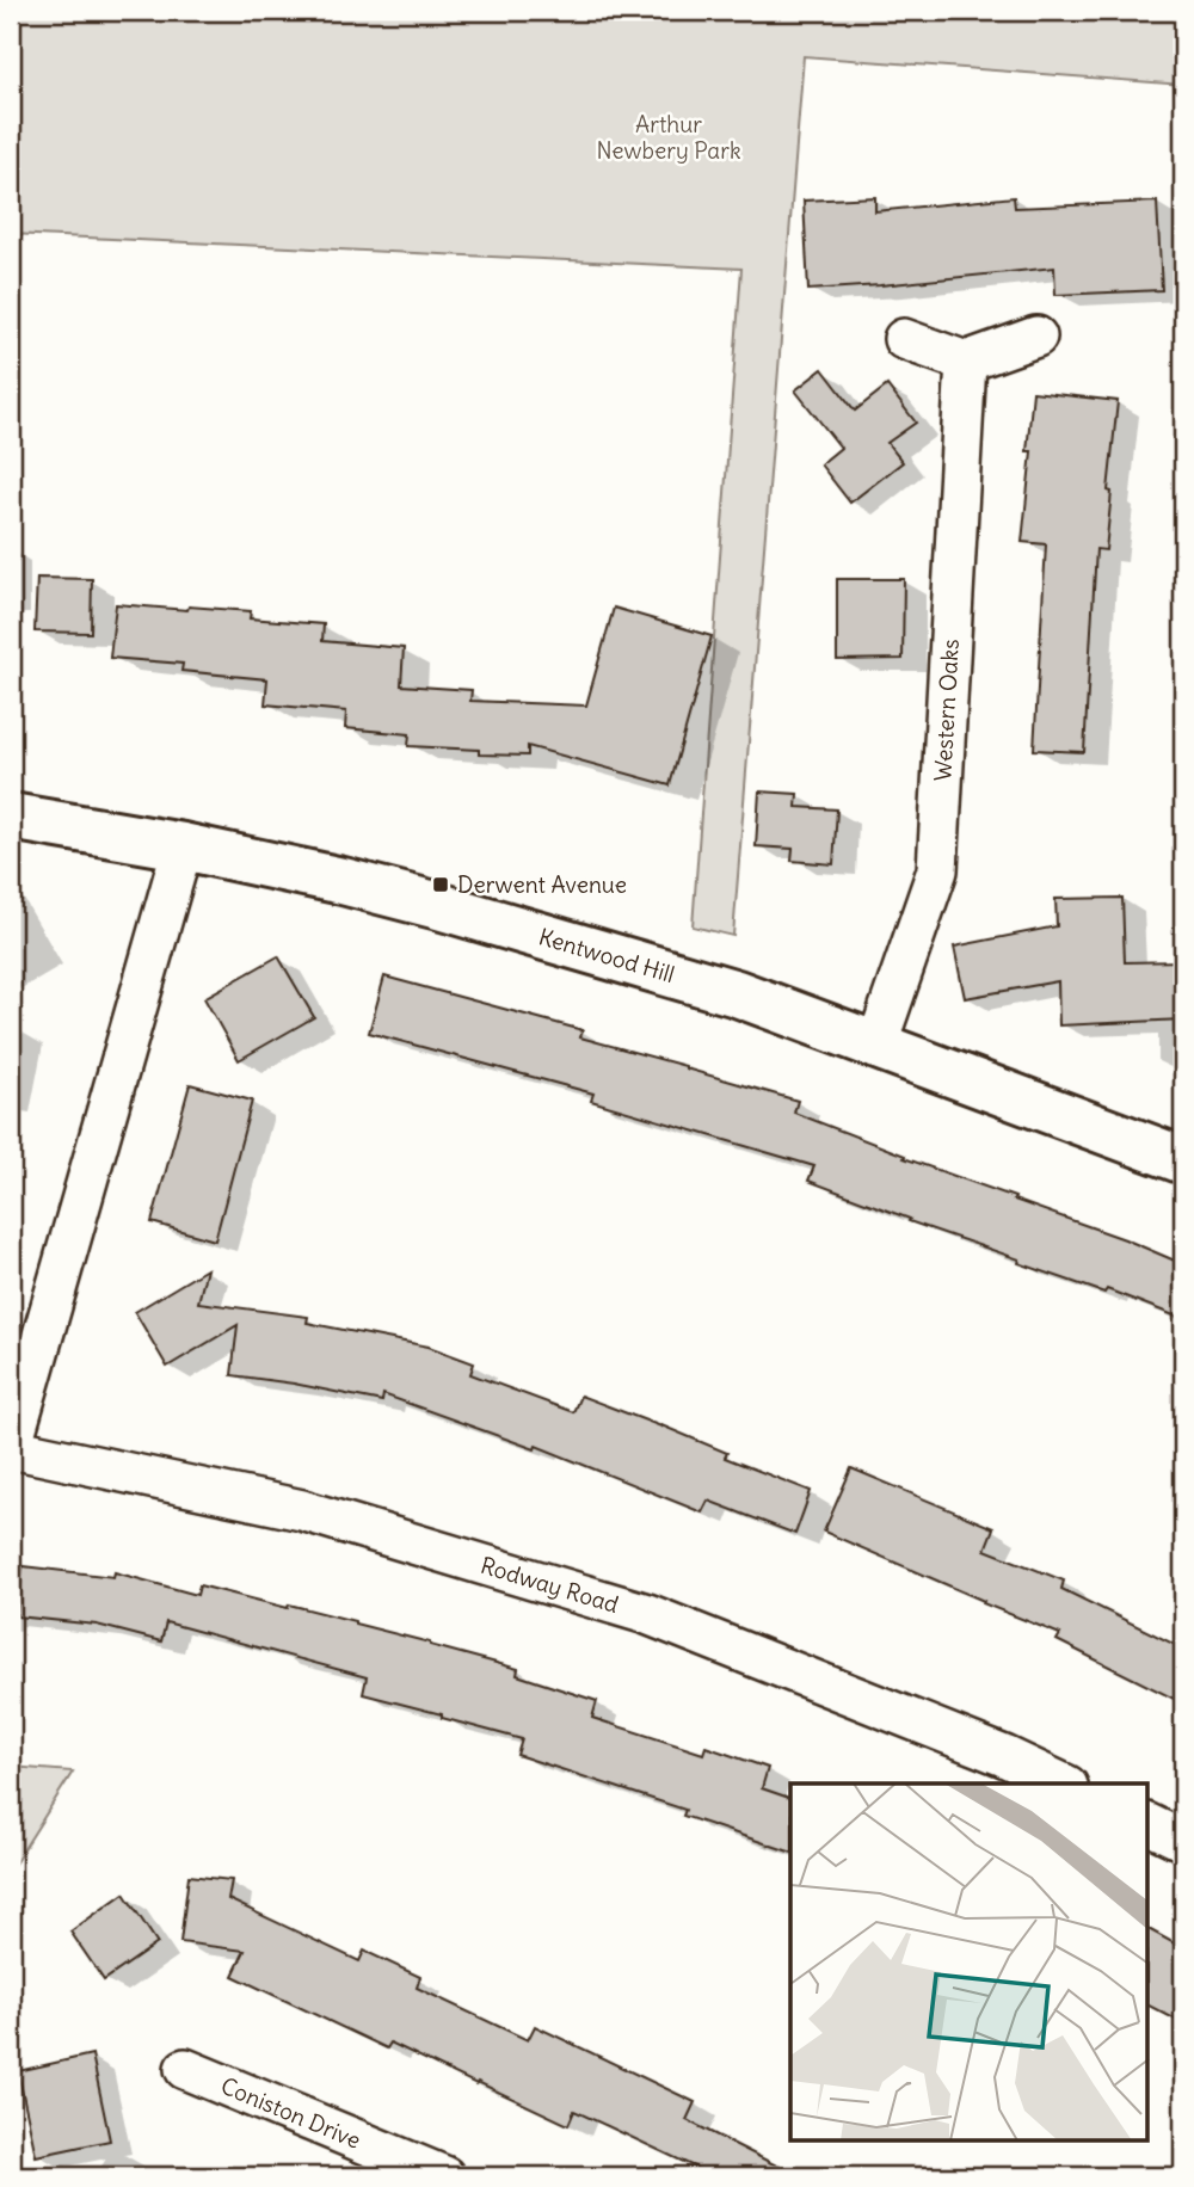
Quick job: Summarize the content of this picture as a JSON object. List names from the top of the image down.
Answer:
{
  "streets": {
    "street": [
      "Western Oaks",
      "Kentwood Hill",
      "Rodway Road",
      "Coniston Drive"
    ]
  },
  "crossings": [
    ["Western Oaks", "Kentwood Hill"]
  ],
  "parks": ["Arthur Newbery Park"],
  "places": {
    "transit": ["Derwent Avenue"]
  }
}
